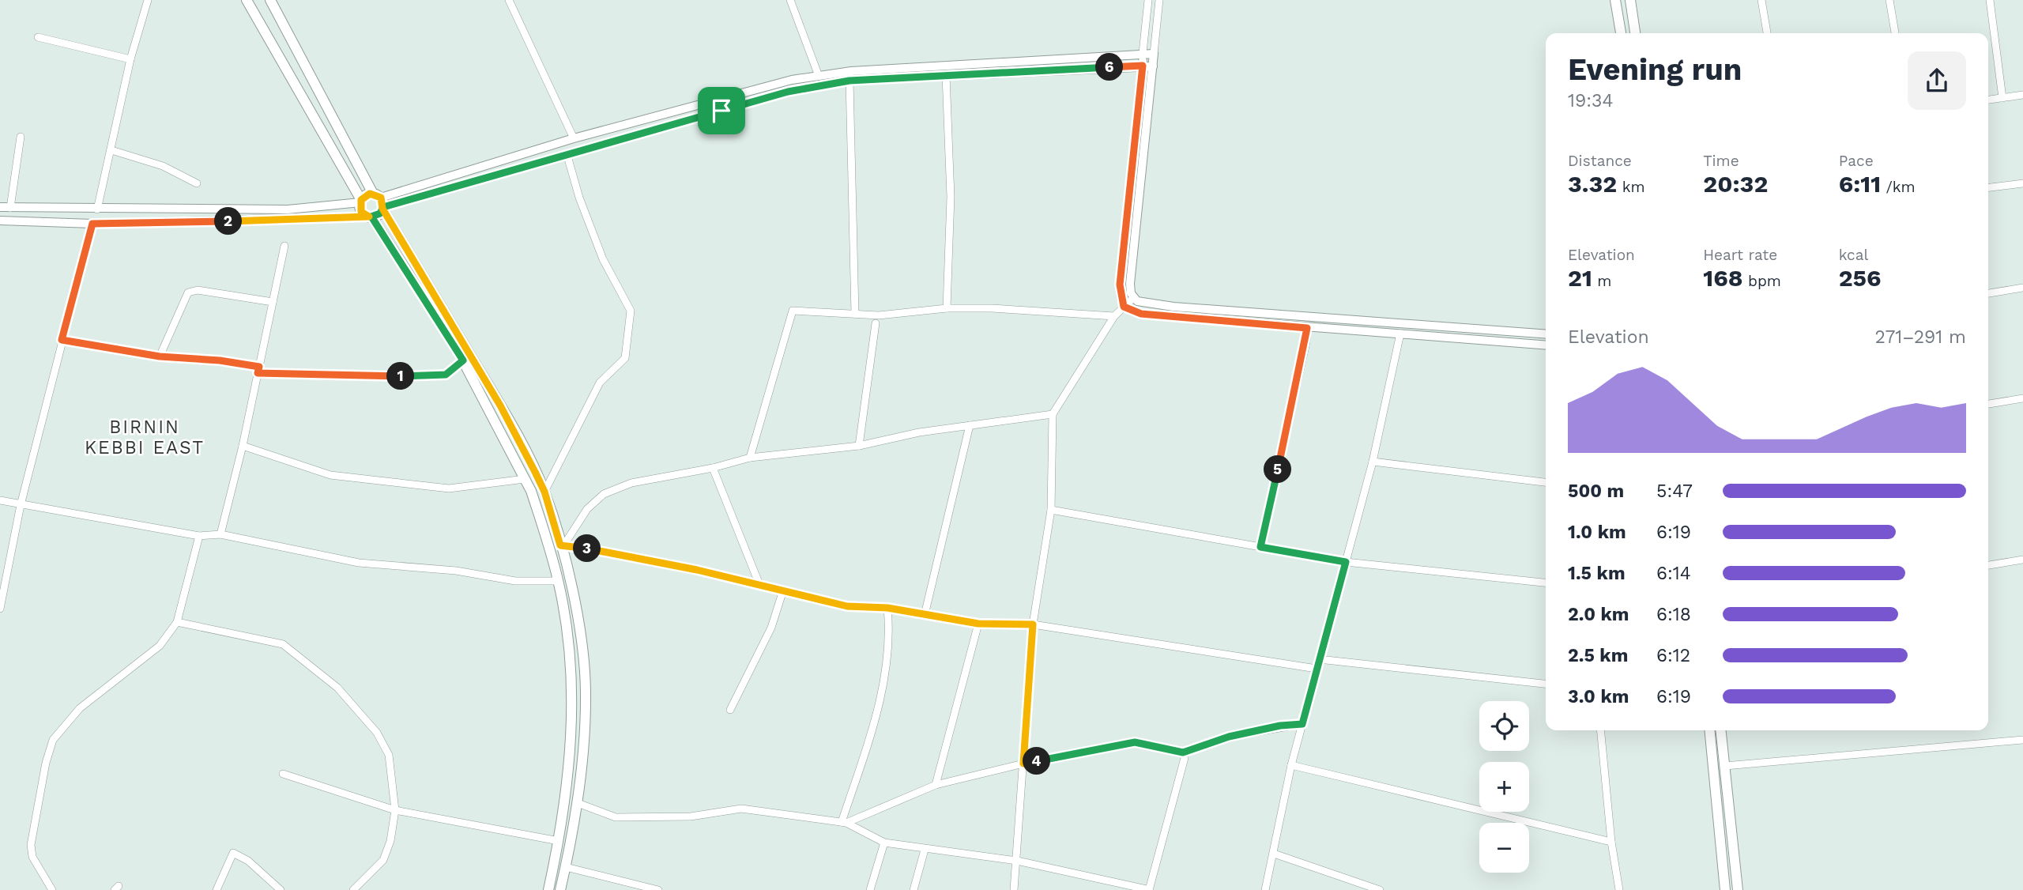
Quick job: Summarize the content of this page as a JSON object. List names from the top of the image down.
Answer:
{
  "districts": ["BIRNIN KEBBI EAST"],
  "page": {
    "heading": ["Evening run", "19:34"],
    "pins": [
      "6",
      "2",
      "1",
      "5",
      "3",
      "4"
    ],
    "stats": [
      ["Distance", "3.32 km"],
      ["Time", "20:32"],
      ["Pace", "6:11 /km"],
      ["Elevation", "21 m"],
      ["Heart rate", "168 bpm"],
      ["kcal", "256"]
    ],
    "chart": ["Elevation", "271–291 m"],
    "list": [
      {
        "name": "500 m",
        "note": "5:47"
      },
      {
        "name": "1.0 km",
        "note": "6:19"
      },
      {
        "name": "1.5 km",
        "note": "6:14"
      },
      {
        "name": "2.0 km",
        "note": "6:18"
      },
      {
        "name": "2.5 km",
        "note": "6:12"
      },
      {
        "name": "3.0 km",
        "note": "6:19"
      }
    ],
    "map_buttons": ["+", "−"]
  }
}
